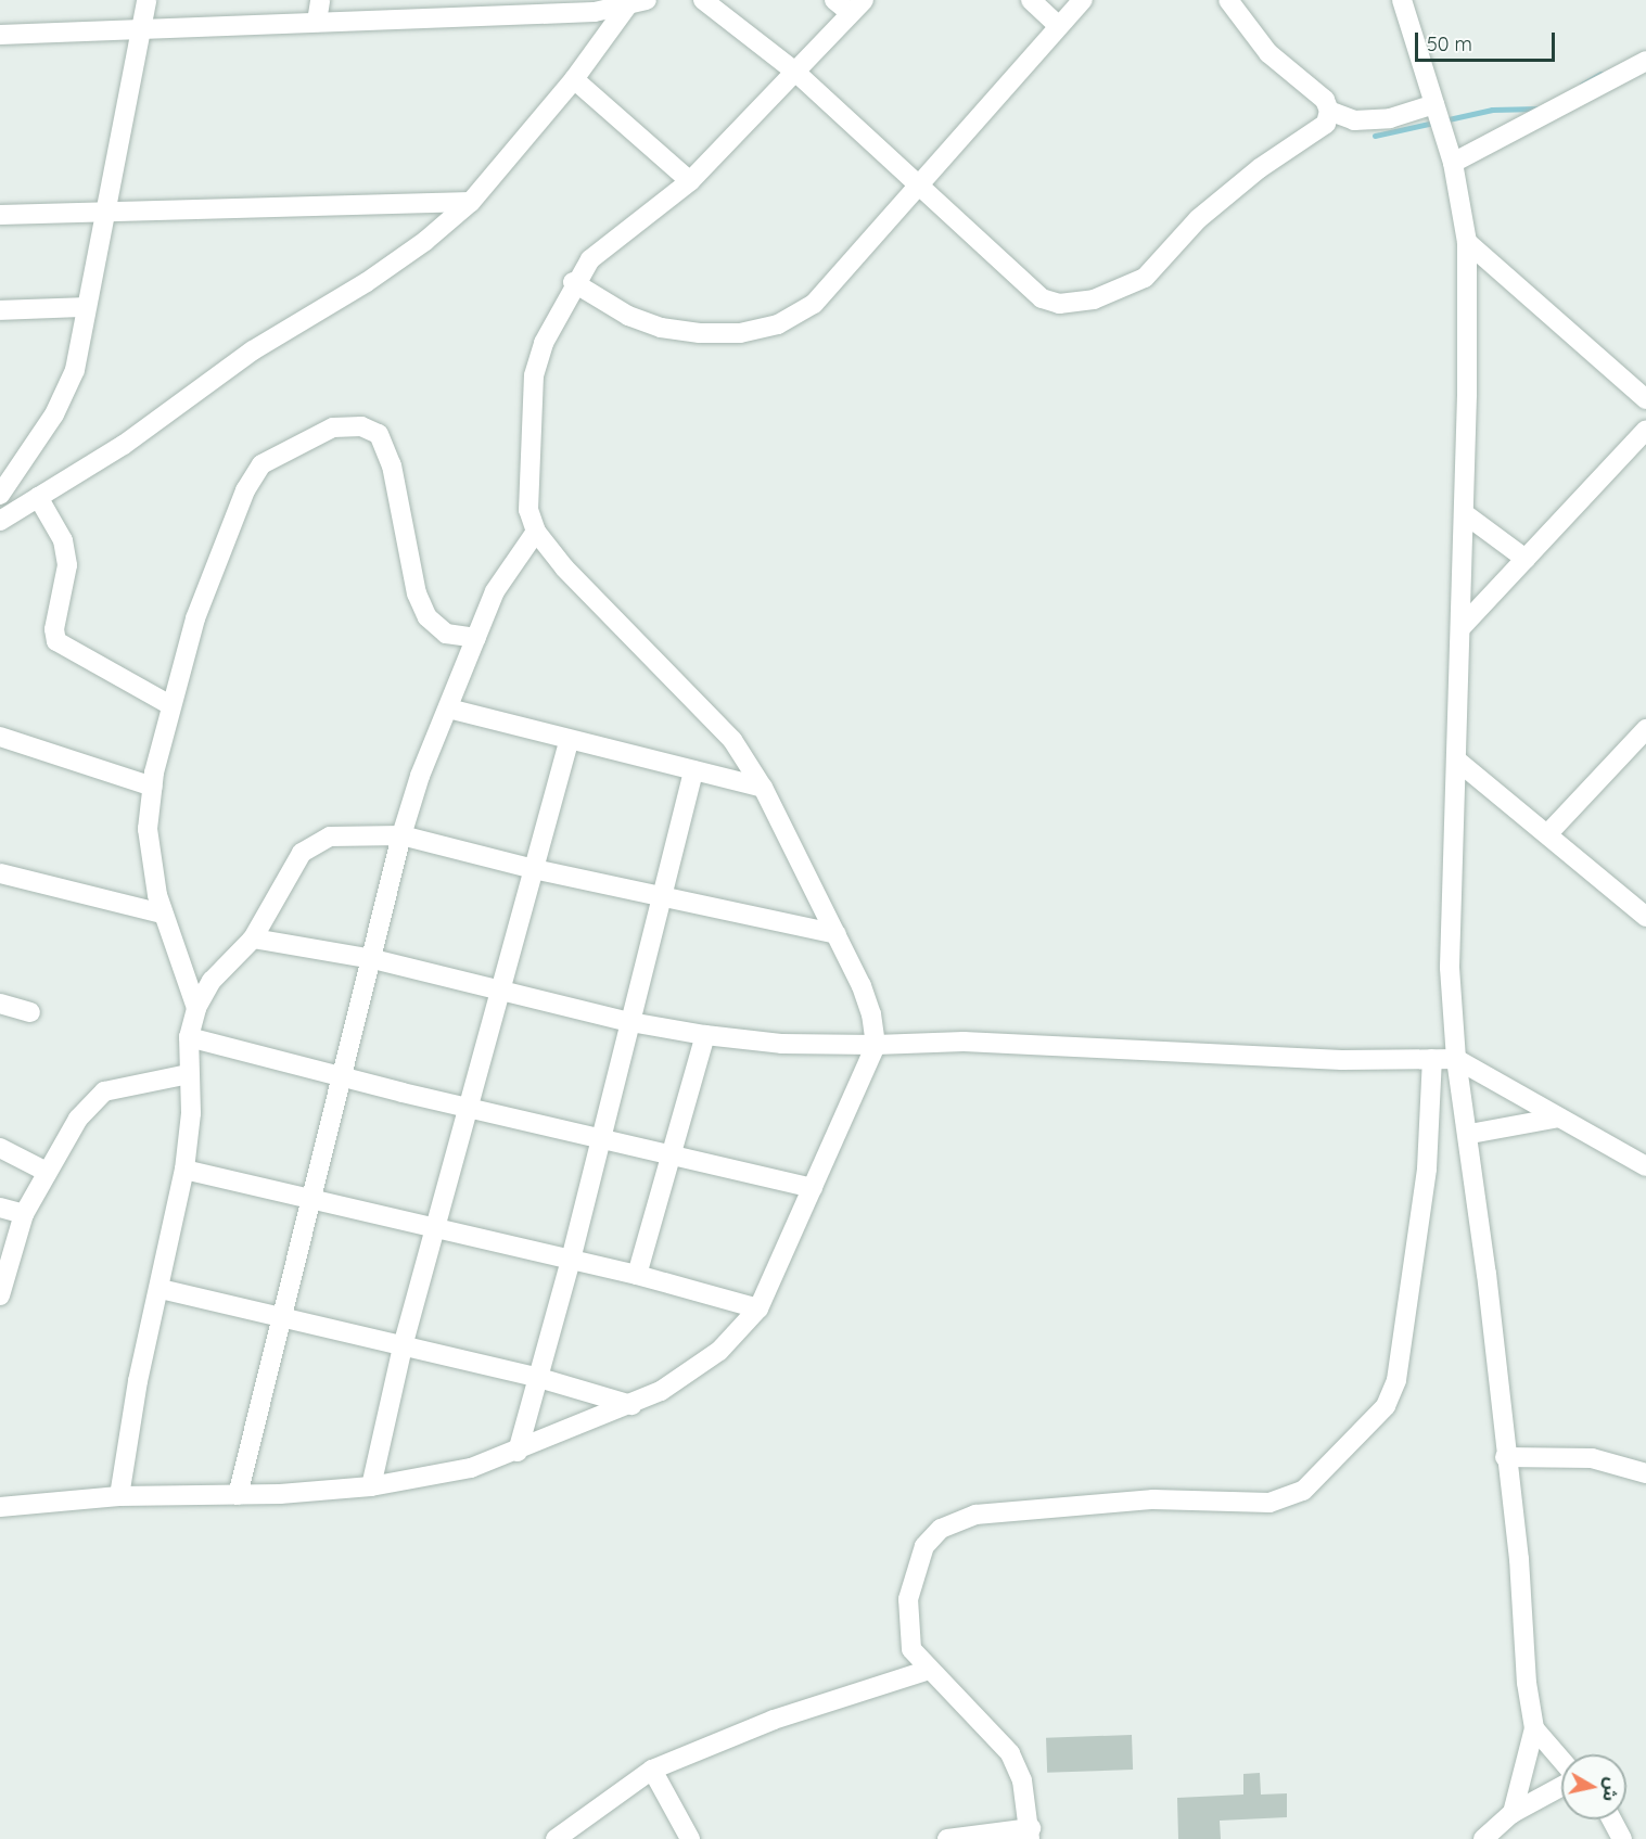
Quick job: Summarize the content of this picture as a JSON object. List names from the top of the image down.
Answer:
{
  "scale_bar": "50 m",
  "north": "right"
}
